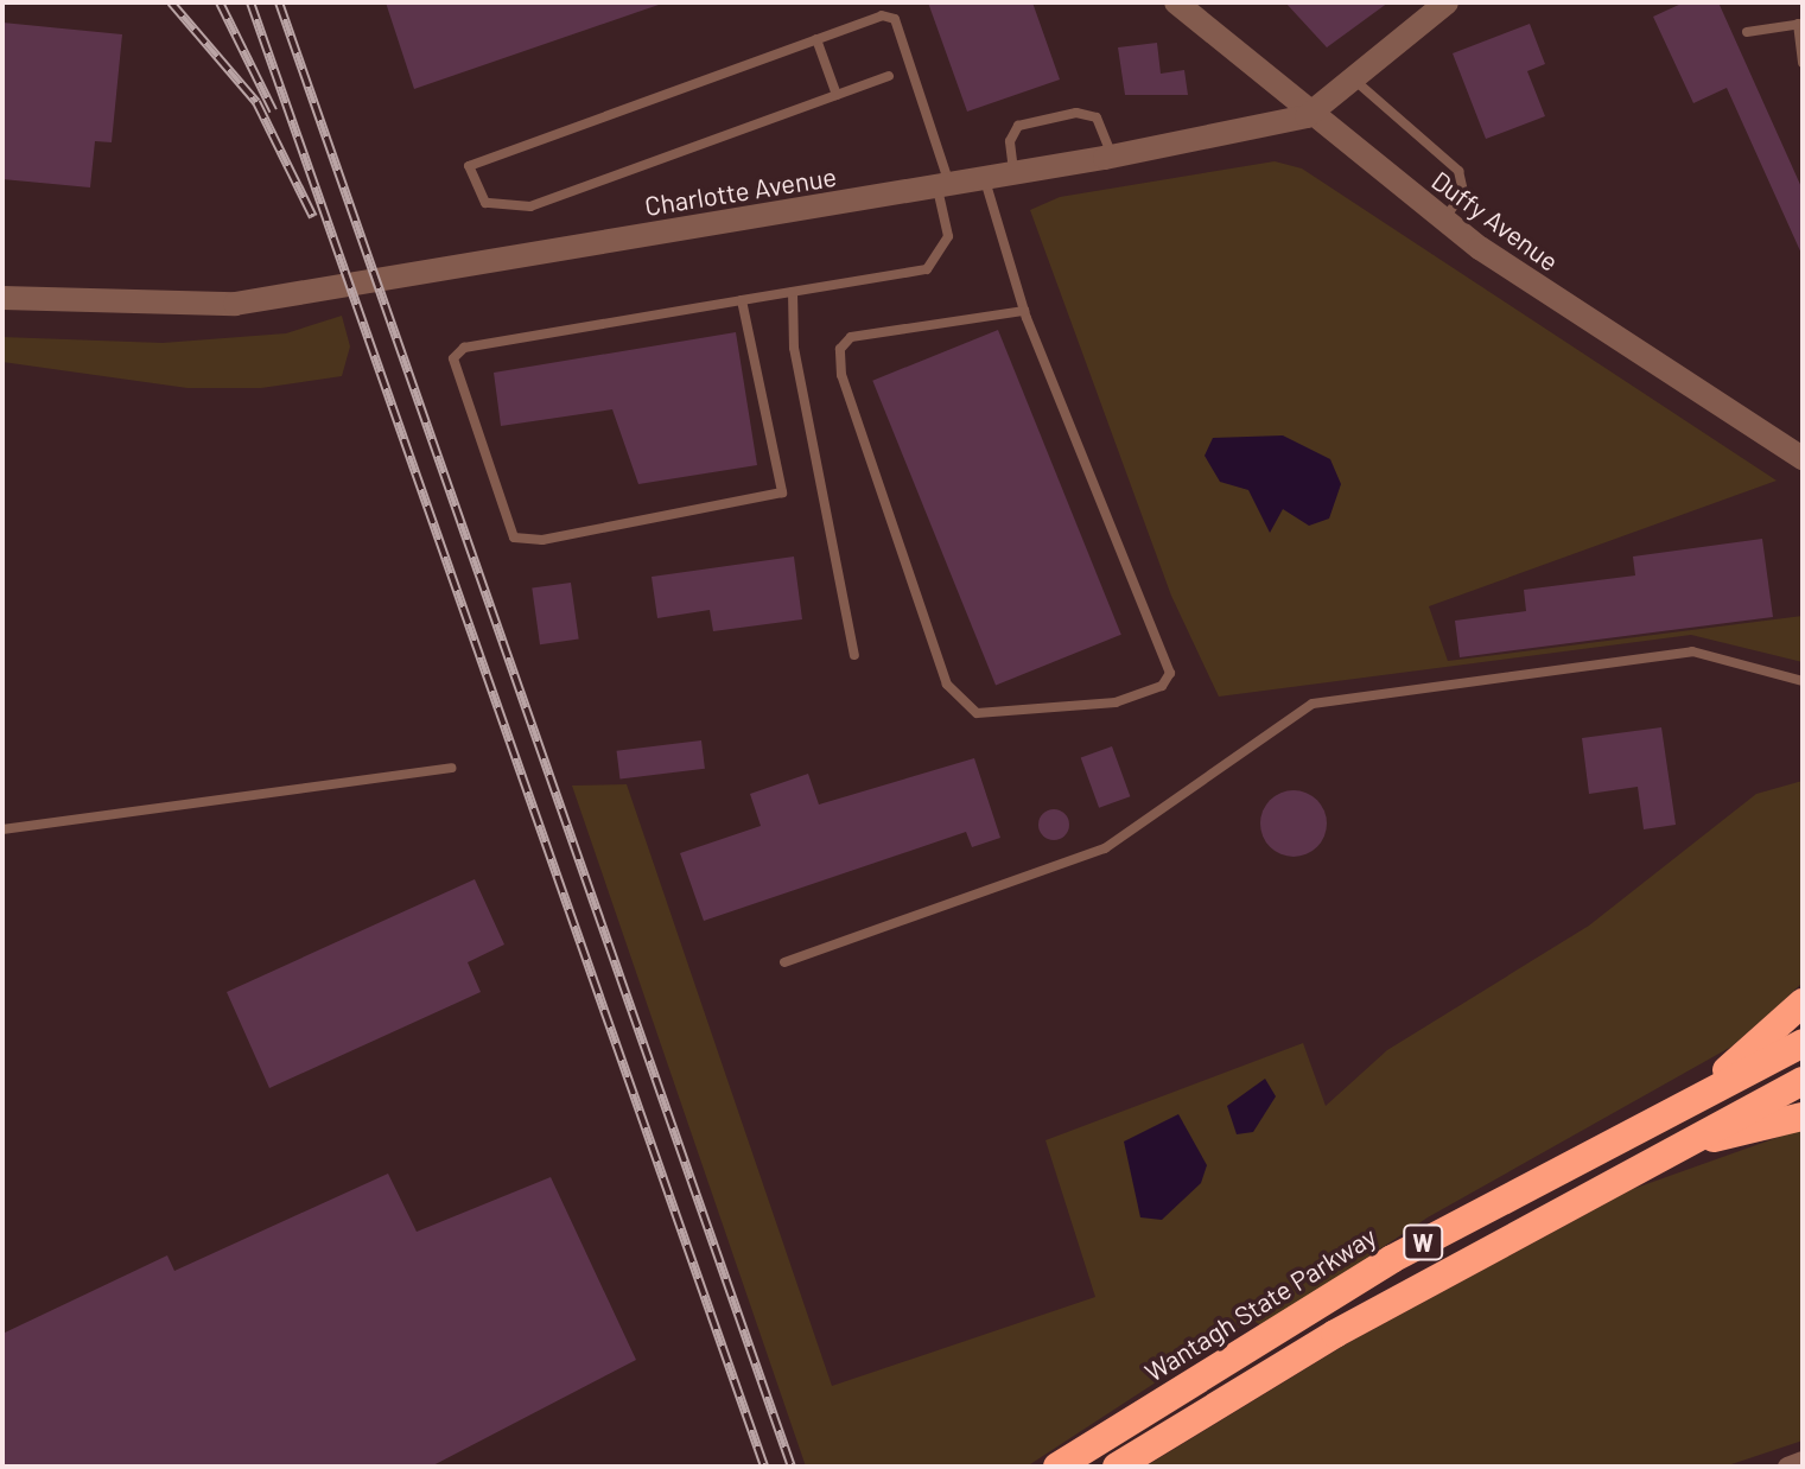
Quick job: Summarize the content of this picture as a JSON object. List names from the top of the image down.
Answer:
{
  "streets": {
    "highway": ["W", "Wantagh State Parkway"],
    "street": ["Charlotte Avenue", "Duffy Avenue"]
  },
  "crossings": [
    ["Charlotte Avenue", "Duffy Avenue"]
  ]
}
